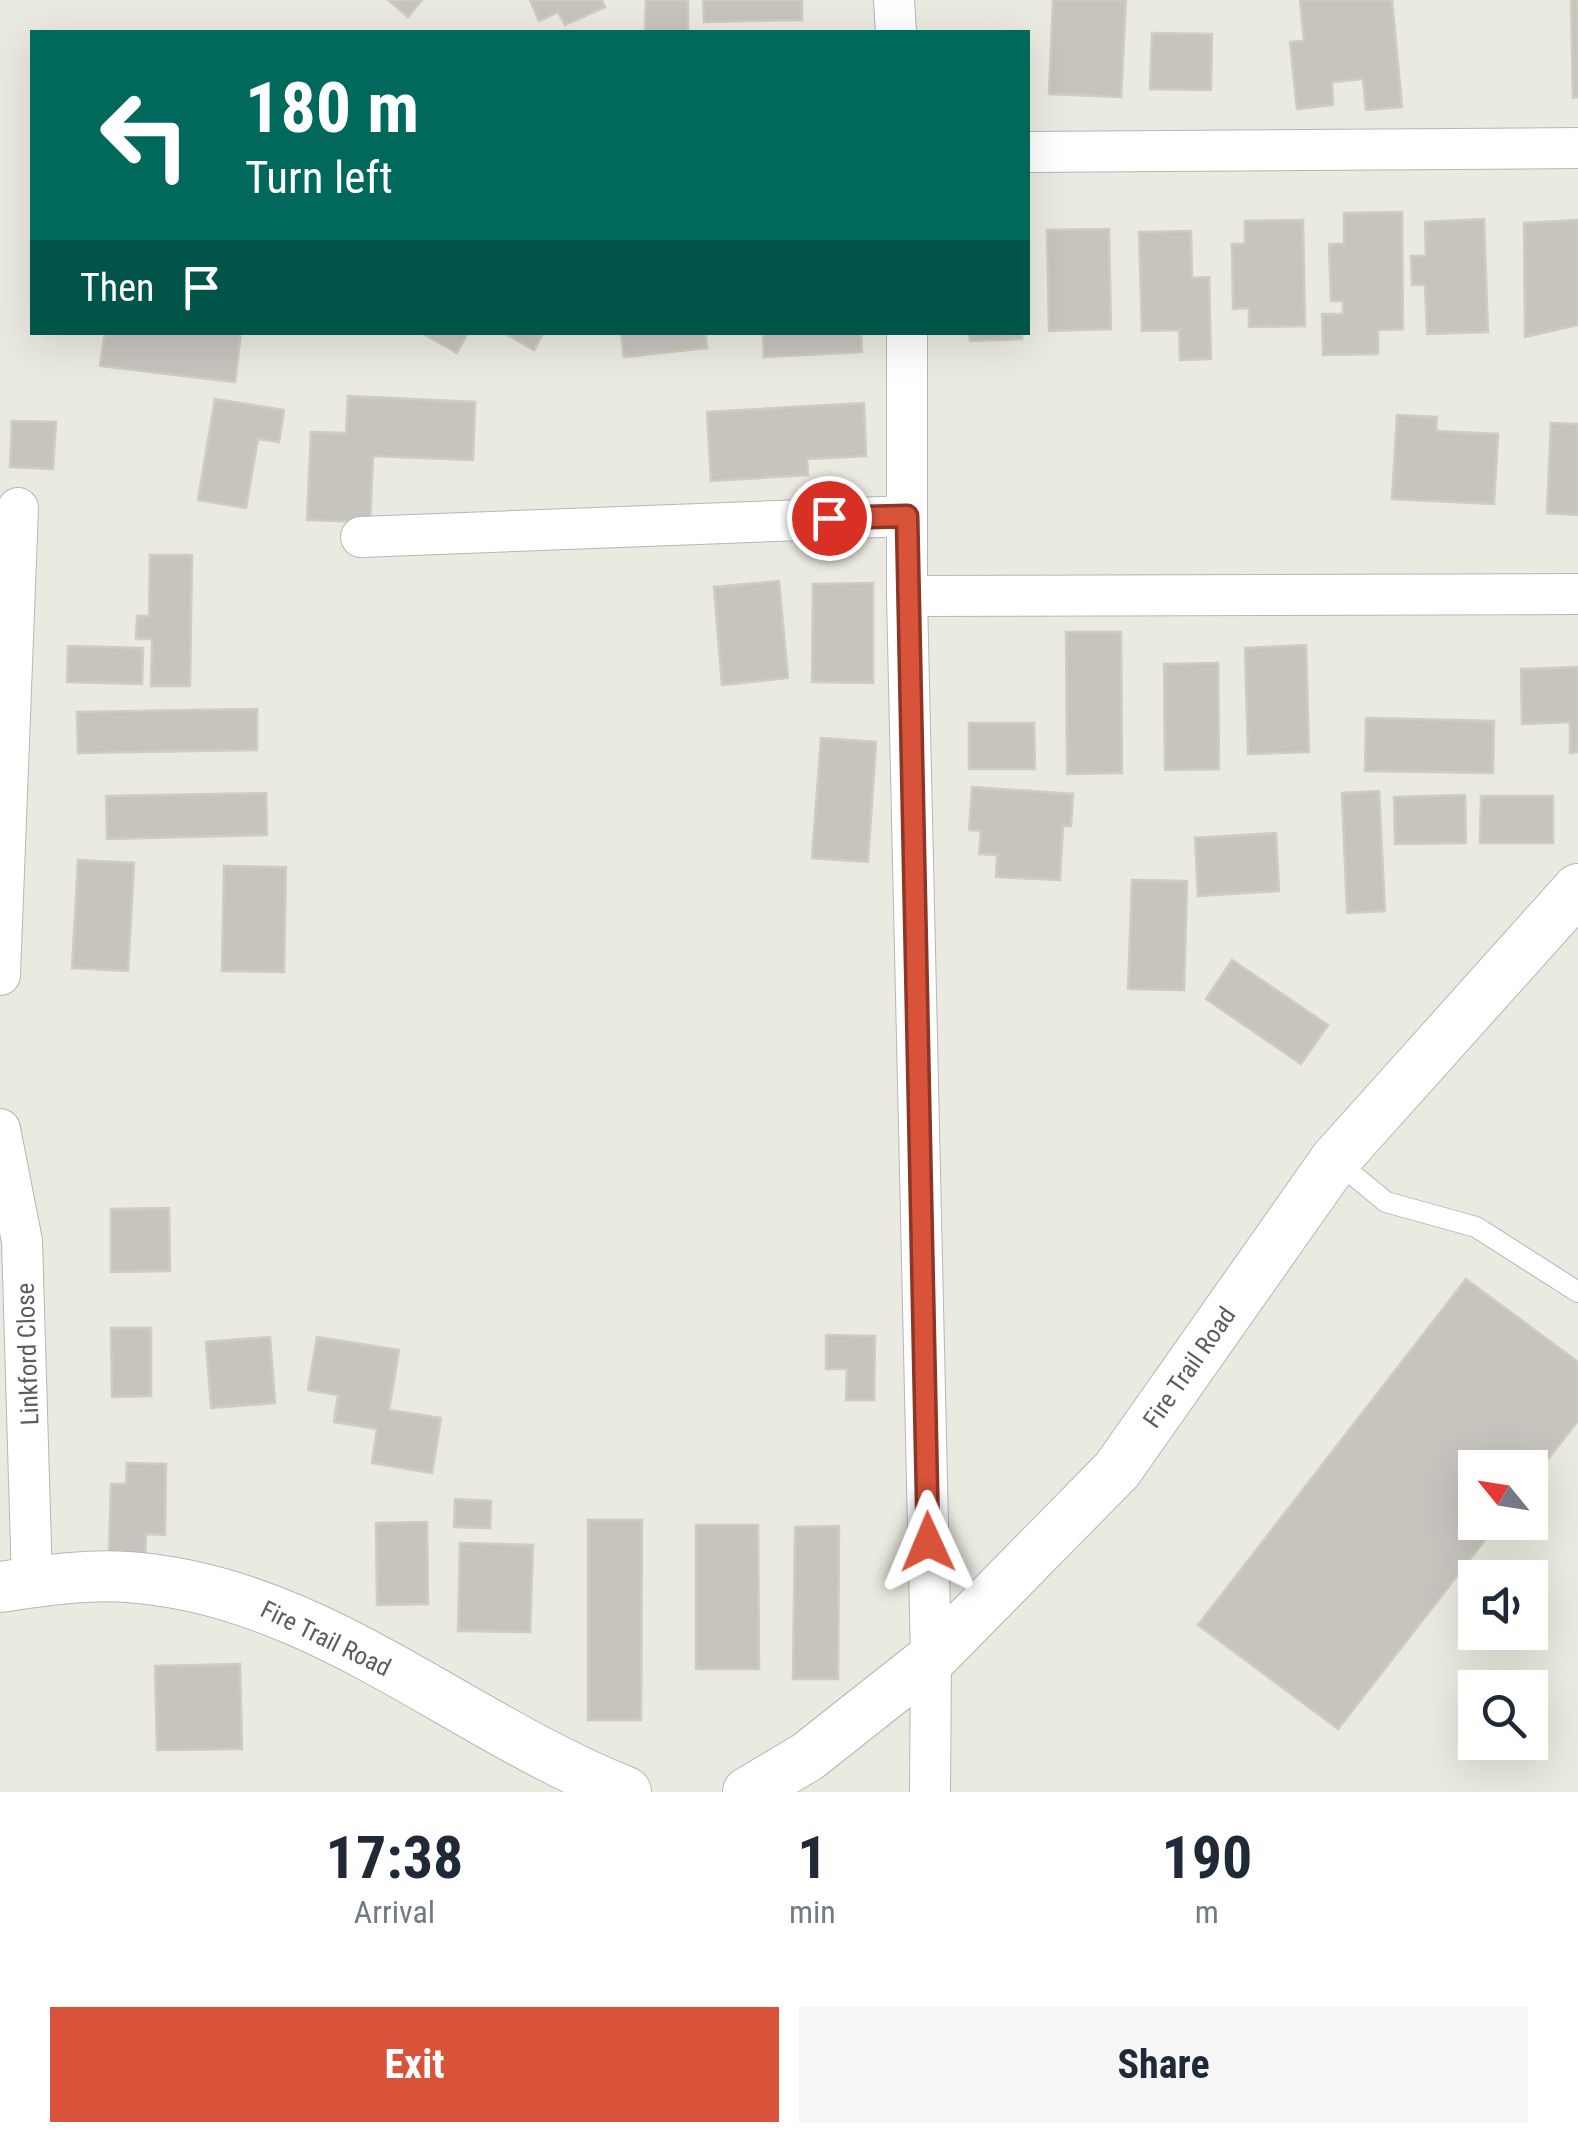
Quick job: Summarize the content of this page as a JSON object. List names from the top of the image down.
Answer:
{
  "streets": {
    "street": ["Linkford Close", "Fire Trail Road"]
  },
  "crossings": [
    ["Linkford Close", "Fire Trail Road"]
  ],
  "north": "top left",
  "page": {
    "turn": ["180 m", "Turn left"],
    "then": "Then",
    "eta": [
      "17:38",
      "Arrival",
      "1",
      "min",
      "190",
      "m"
    ],
    "buttons": ["Exit", "Share"]
  }
}
